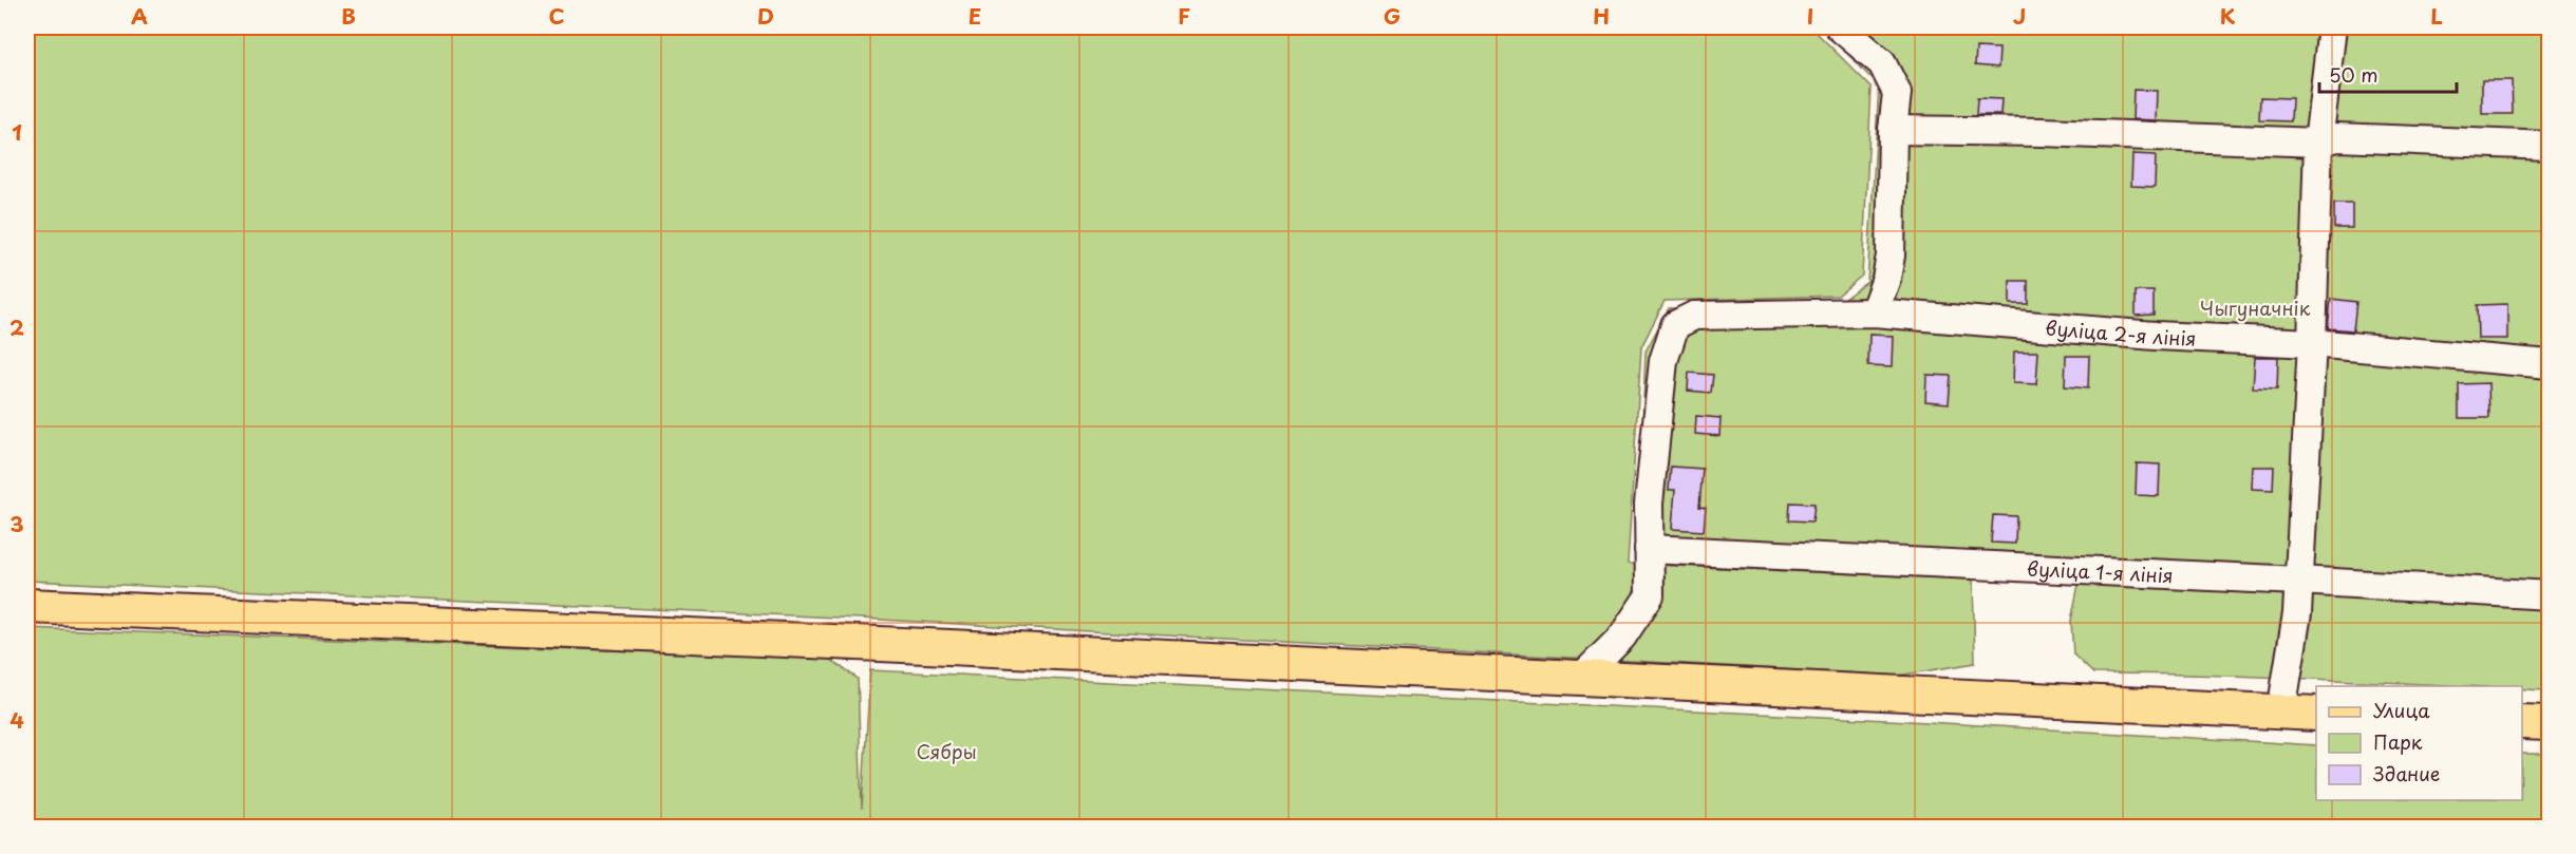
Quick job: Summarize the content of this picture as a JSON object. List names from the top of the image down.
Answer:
{
  "streets": {
    "lane": ["вуліца 2-я лінія", "вуліца 1-я лінія"]
  },
  "crossings": [
    ["вуліца 2-я лінія", "вуліца 1-я лінія"]
  ],
  "parks": ["Чыгуначнік", "Сябры"],
  "legend": ["Улица", "Парк", "Здание"],
  "scale_bar": "50 m",
  "grid": {
    "columns": [
      "A",
      "B",
      "C",
      "D",
      "E",
      "F",
      "G",
      "H",
      "I",
      "J",
      "K",
      "L"
    ],
    "rows": [
      "1",
      "2",
      "3",
      "4"
    ]
  }
}
